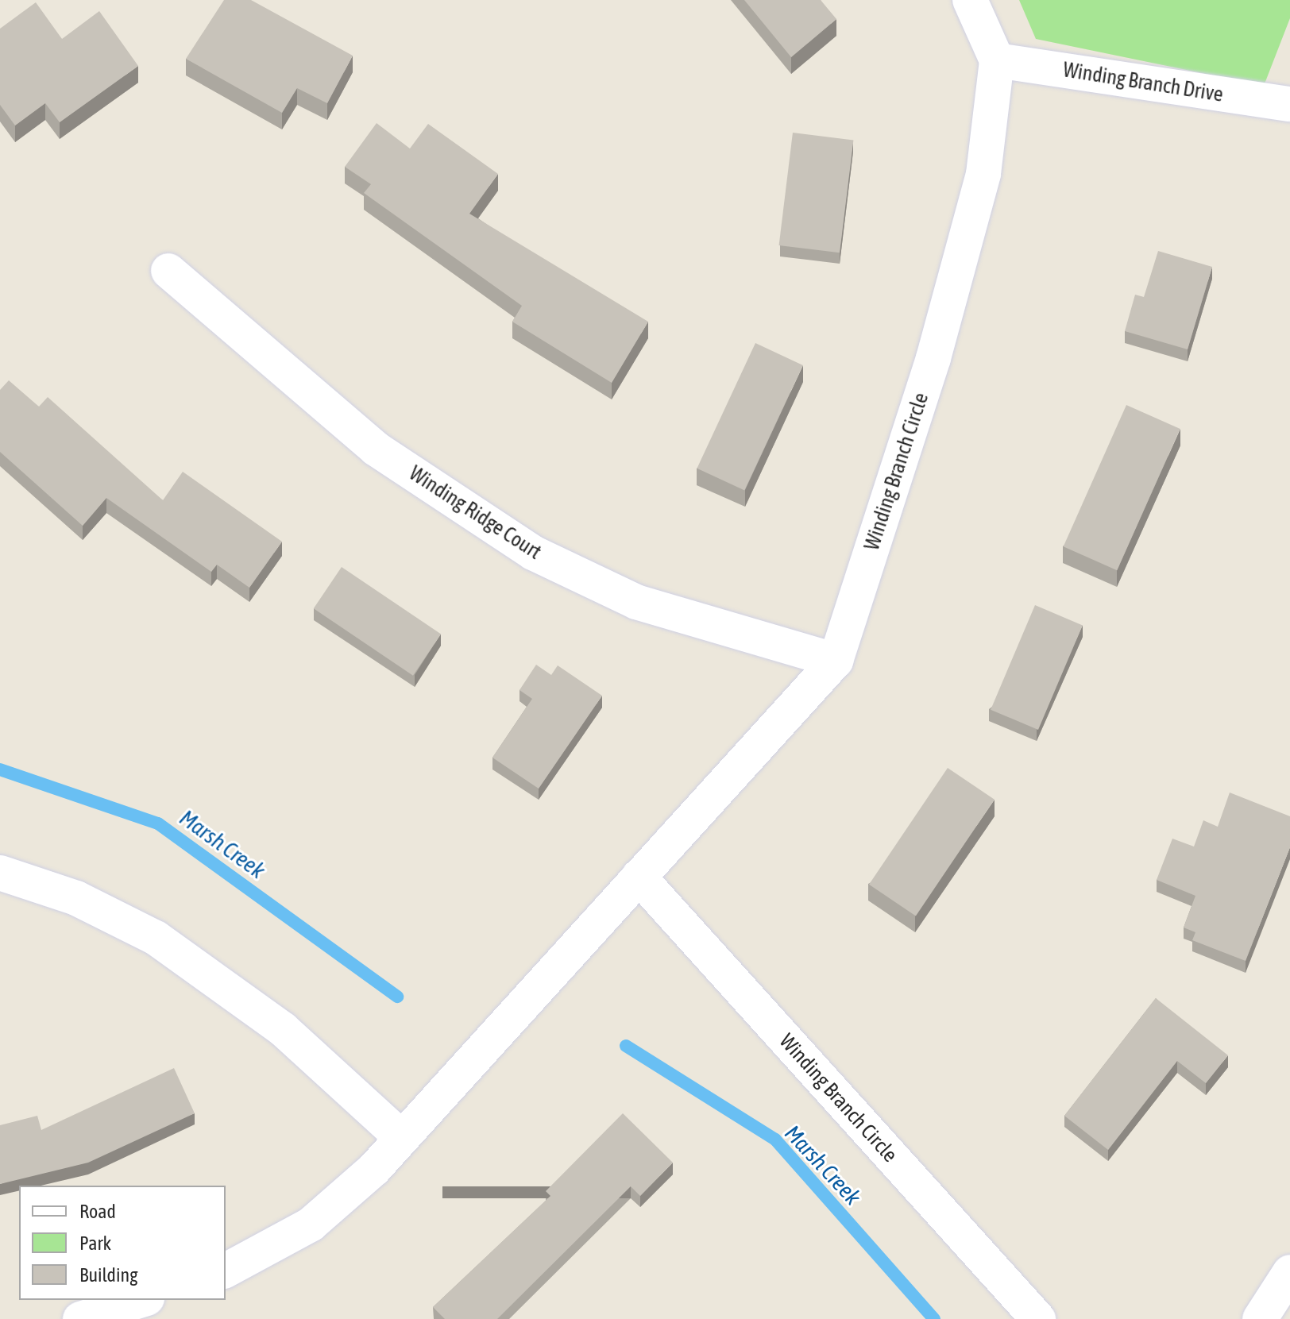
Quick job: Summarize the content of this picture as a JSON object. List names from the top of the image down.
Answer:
{
  "streets": {
    "street": ["Winding Branch Drive", "Winding Branch Circle", "Winding Ridge Court"]
  },
  "crossings": [
    ["Winding Branch Drive", "Winding Branch Circle"],
    ["Winding Branch Circle", "Winding Ridge Court"]
  ],
  "water": ["Marsh Creek"],
  "legend": ["Road", "Park", "Building"]
}
